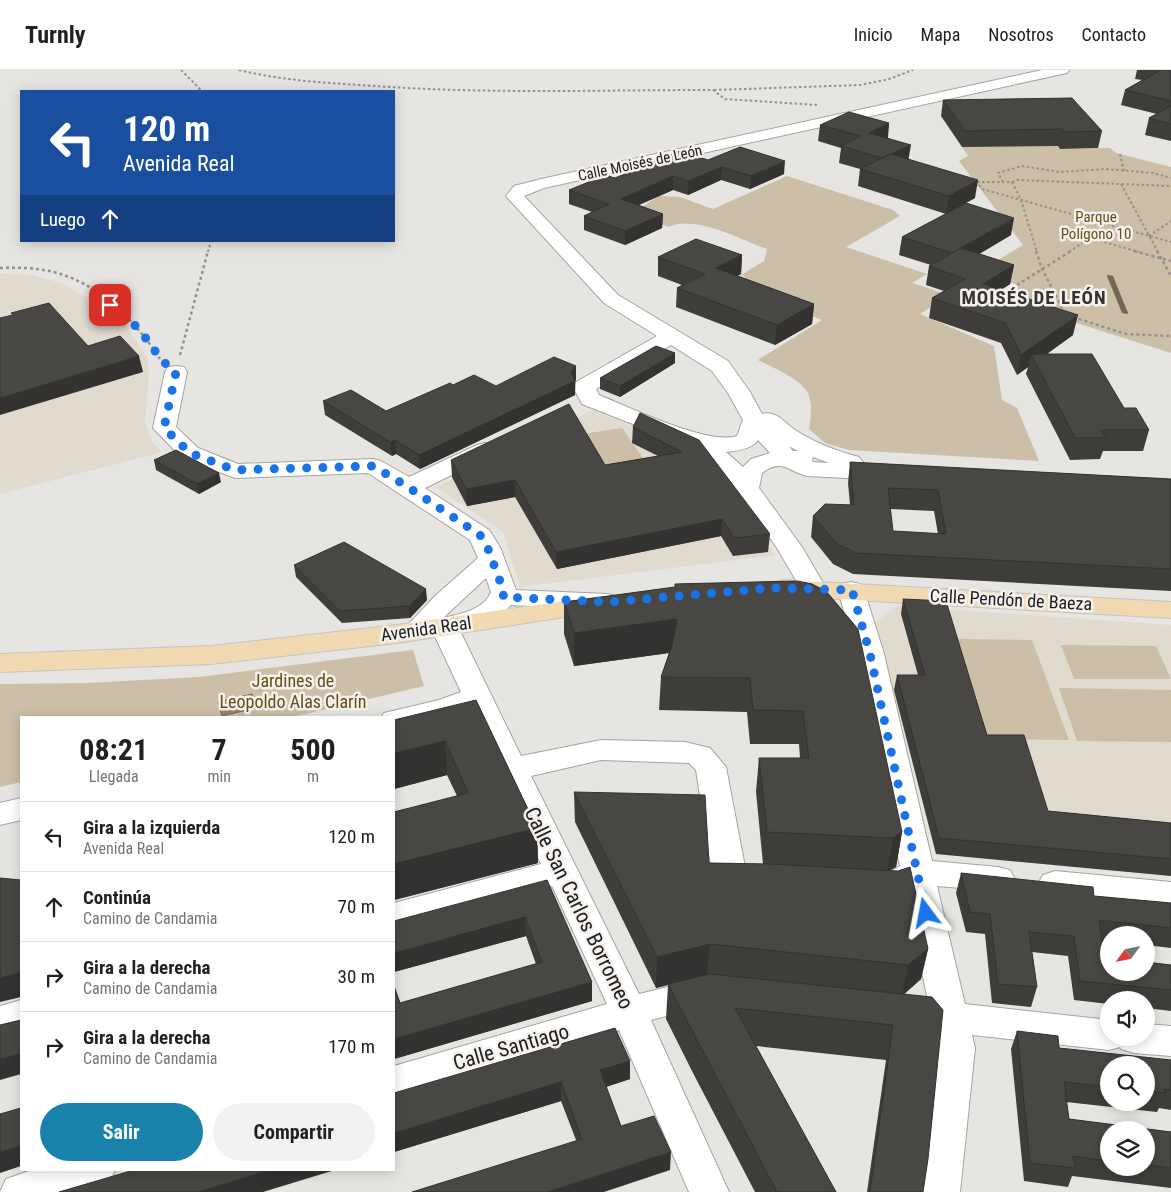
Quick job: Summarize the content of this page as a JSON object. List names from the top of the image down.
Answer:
{
  "streets": {
    "main road": ["Calle Pendón de Baeza", "Avenida Real"],
    "street": ["Calle Moisés de León", "Calle San Carlos Borromeo", "Calle Santiago"]
  },
  "crossings": [
    ["Avenida Real", "Calle San Carlos Borromeo"],
    ["Calle San Carlos Borromeo", "Calle Santiago"]
  ],
  "districts": ["MOISÉS DE LEÓN"],
  "parks": ["Parque Polígono 10", "Jardines de Leopoldo Alas Clarín"],
  "north": "bottom left",
  "page": {
    "header": "Turnly",
    "nav": [
      "Inicio",
      "Mapa",
      "Nosotros",
      "Contacto"
    ],
    "turn": ["120 m", "Avenida Real"],
    "then": "Luego",
    "eta": [
      "08:21",
      "Llegada",
      "7",
      "min",
      "500",
      "m"
    ],
    "list": [
      {
        "name": "Gira a la izquierda",
        "note": "Avenida Real",
        "value": "120 m"
      },
      {
        "name": "Continúa",
        "note": "Camino de Candamia",
        "value": "70 m"
      },
      {
        "name": "Gira a la derecha",
        "note": "Camino de Candamia",
        "value": "30 m"
      },
      {
        "name": "Gira a la derecha",
        "note": "Camino de Candamia",
        "value": "170 m"
      }
    ],
    "buttons": ["Salir", "Compartir"]
  }
}
